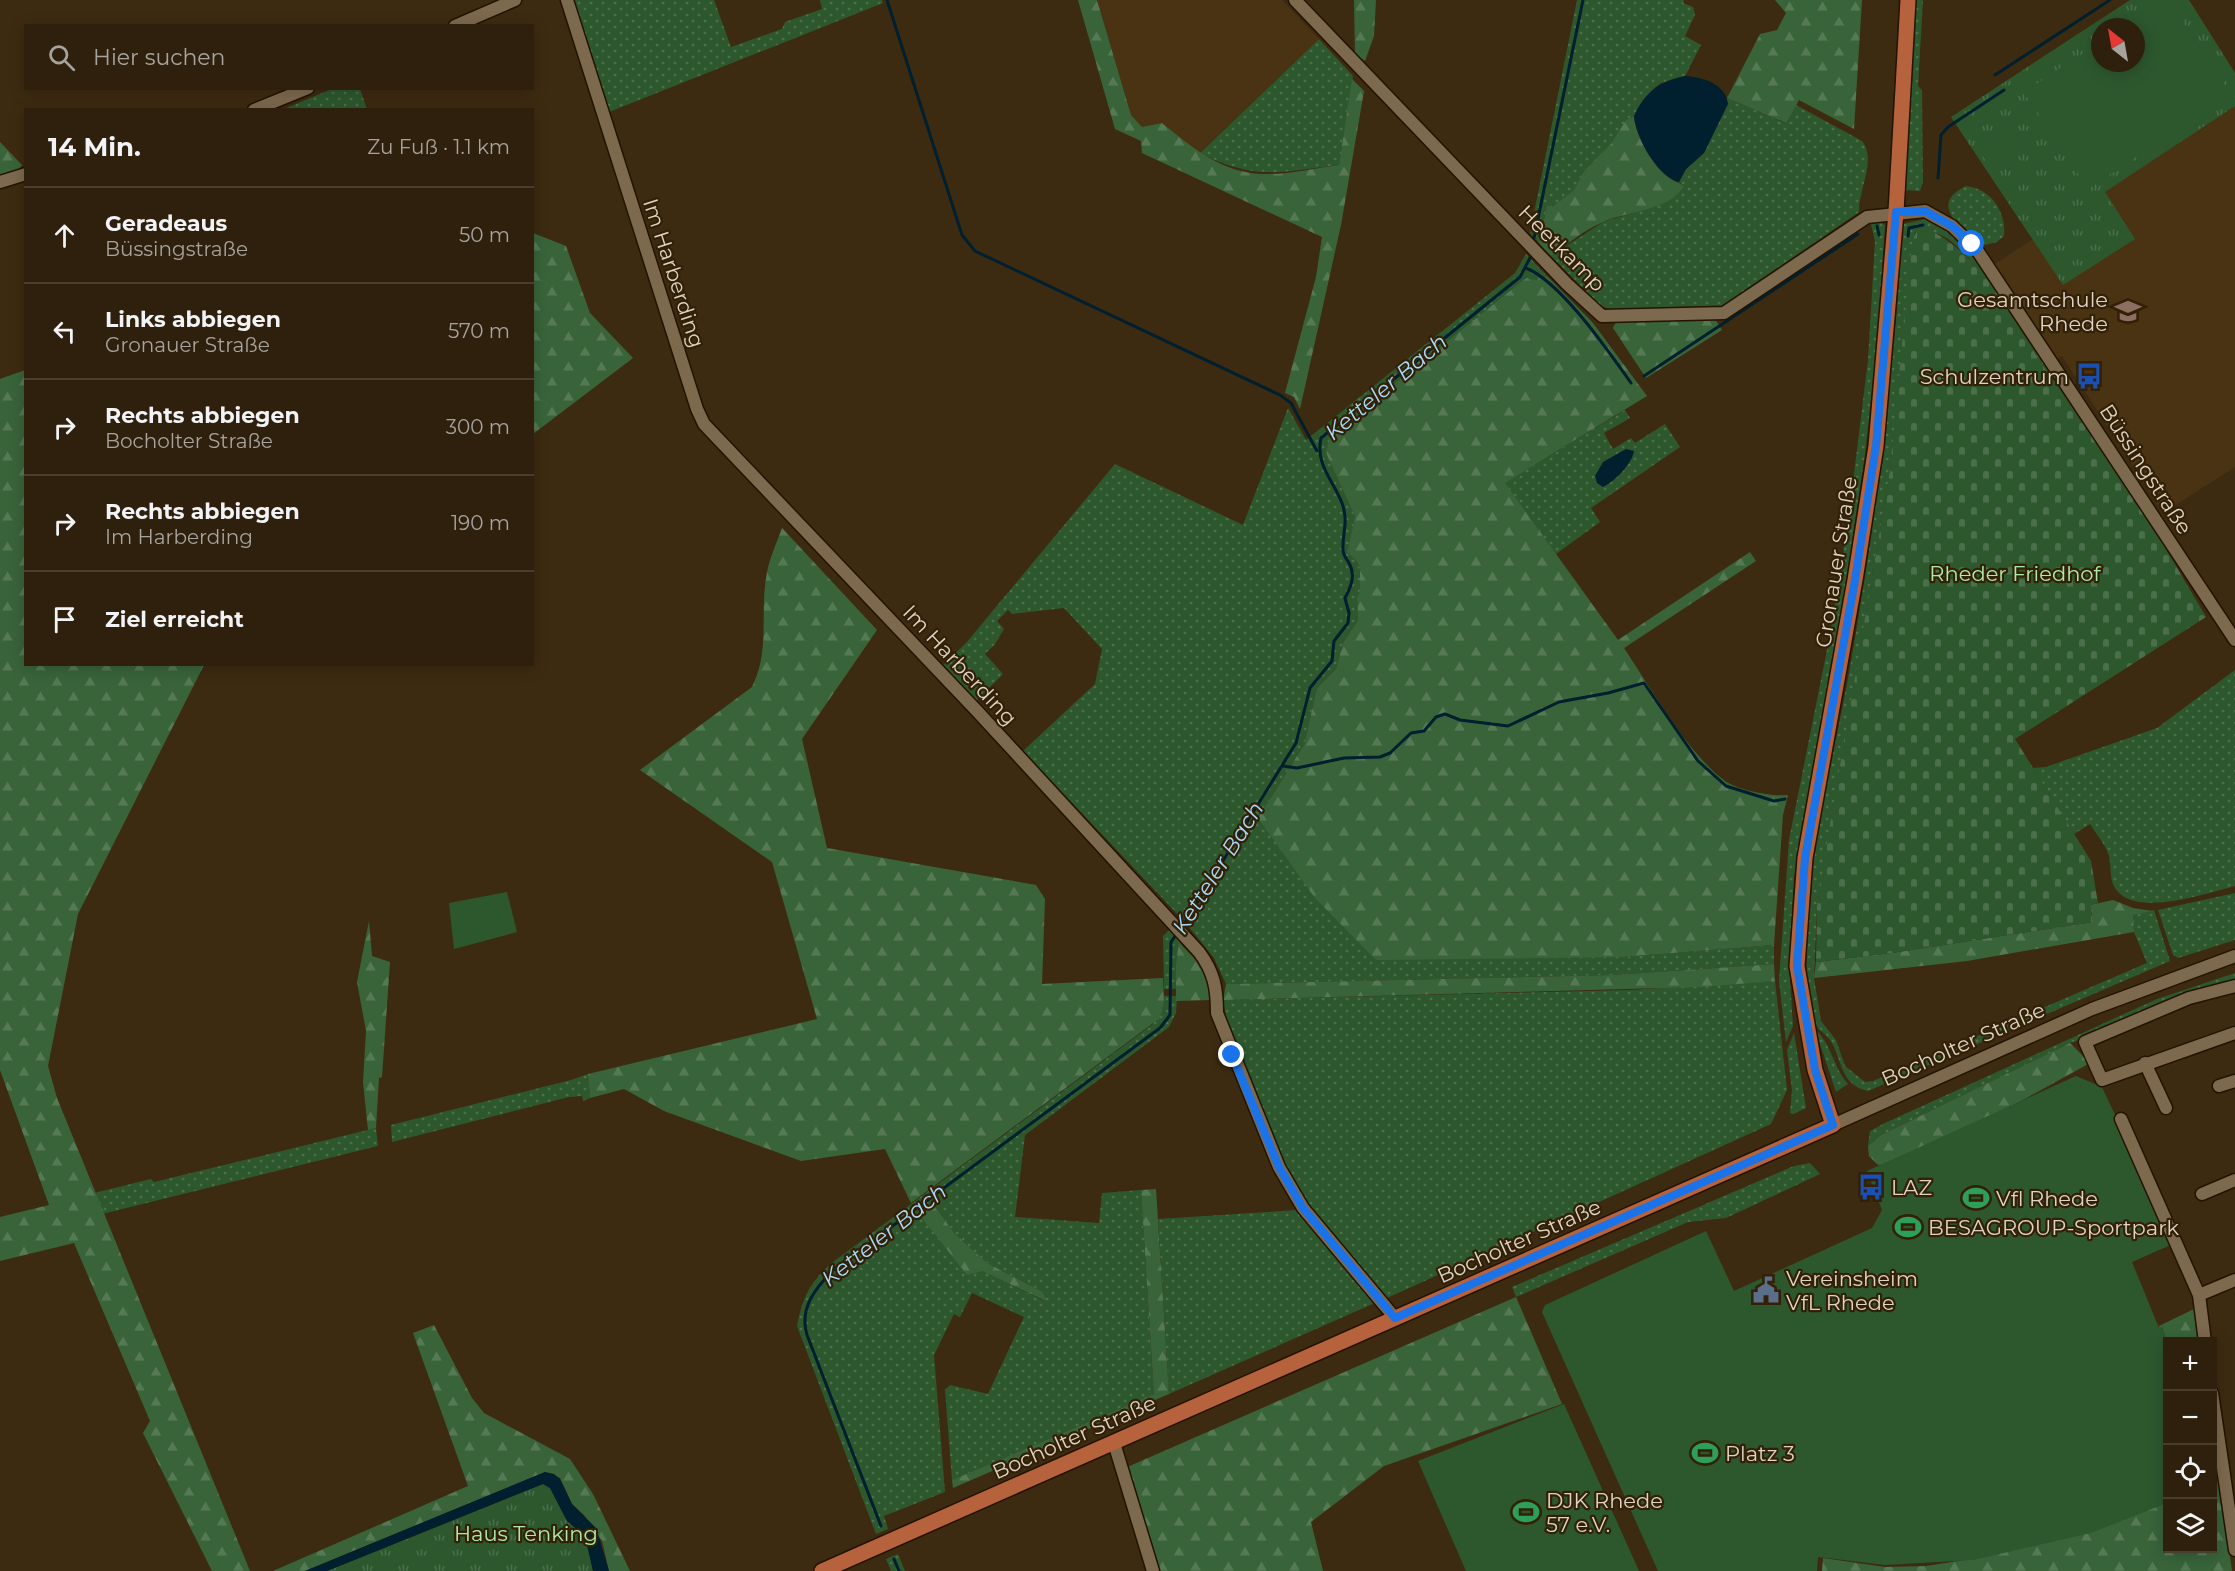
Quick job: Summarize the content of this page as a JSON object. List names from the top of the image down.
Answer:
{
  "streets": {
    "main road": ["Gronauer Straße", "Bocholter Straße"],
    "street": ["Heetkamp", "Im Harberding", "Büssingstraße"]
  },
  "crossings": [
    ["Heetkamp", "Büssingstraße"],
    ["Heetkamp", "Gronauer Straße"],
    ["Im Harberding", "Bocholter Straße"],
    ["Büssingstraße", "Gronauer Straße"],
    ["Gronauer Straße", "Bocholter Straße"]
  ],
  "water": ["Ketteler Bach"],
  "parks": ["Rheder Friedhof", "Haus Tenking"],
  "places": {
    "school or university": ["Gesamtschule Rhede"],
    "bus stop": ["Schulzentrum", "LAZ"],
    "sports": [
      "Vfl Rhede",
      "BESAGROUP-Sportpark",
      "Platz 3",
      "DJK Rhede 57 e.V."
    ],
    "public building": ["Vereinsheim VfL Rhede"]
  },
  "north": "top left",
  "page": {
    "search": "Hier suchen",
    "heading": ["14 Min.", "Zu Fuß · 1.1 km"],
    "list": [
      ["Geradeaus", "Büssingstraße", "50 m"],
      ["Links abbiegen", "Gronauer Straße", "570 m"],
      ["Rechts abbiegen", "Bocholter Straße", "300 m"],
      ["Rechts abbiegen", "Im Harberding", "190 m"],
      "Ziel erreicht"
    ],
    "map_buttons": ["+", "−"]
  }
}
